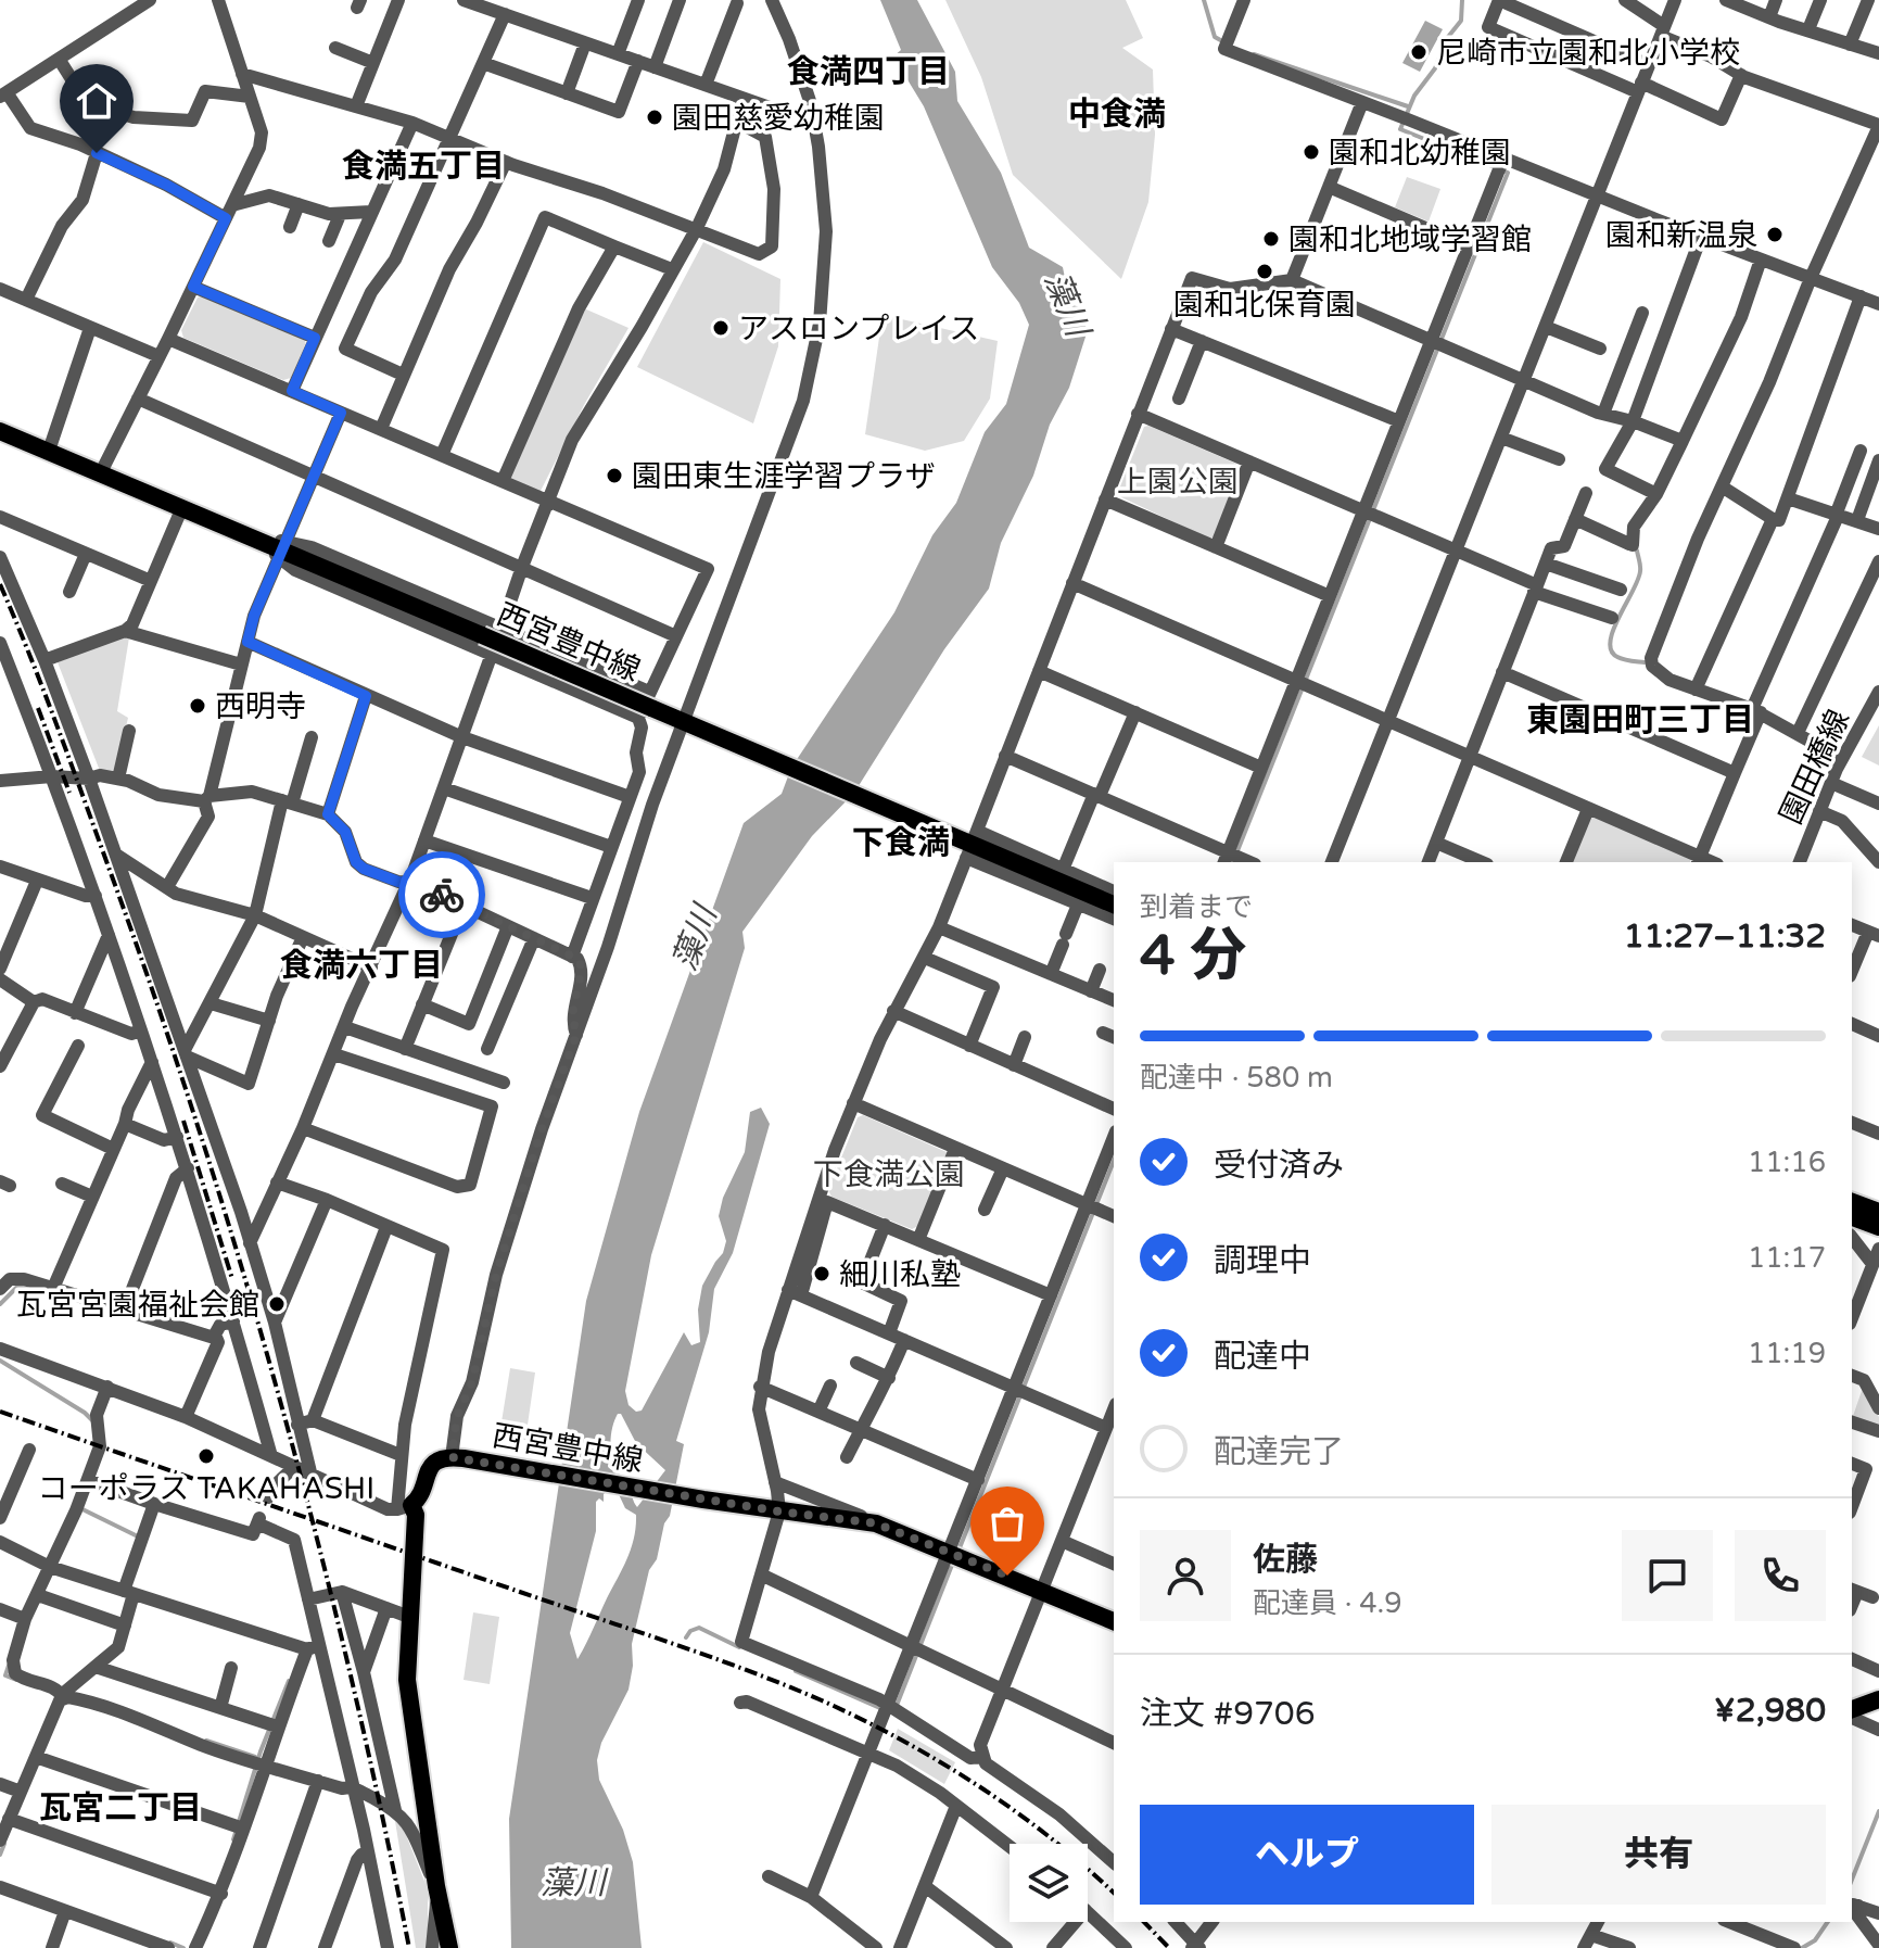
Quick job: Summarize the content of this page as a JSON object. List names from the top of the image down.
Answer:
{
  "streets": {
    "main road": ["西宮豊中線"],
    "street": ["園田橋線"]
  },
  "districts": [
    "食満四丁目",
    "中食満",
    "食満五丁目",
    "東園田町三丁目",
    "下食満",
    "食満六丁目",
    "瓦宮二丁目"
  ],
  "water": ["藻川"],
  "parks": ["上園公園", "下食満公園"],
  "places": [
    "尼崎市立園和北小学校",
    "園田慈愛幼稚園",
    "園和北幼稚園",
    "園和新温泉",
    "園和北地域学習館",
    "園和北保育園",
    "アスロンプレイス",
    "園田東生涯学習プラザ",
    "西明寺",
    "細川私塾",
    "瓦宮宮園福祉会館",
    "コーポラス TAKAHASHI"
  ],
  "page": {
    "heading": ["4 分", "到着まで", "11:27–11:32"],
    "panel": [
      "佐藤",
      "配達員 · 4.9",
      "注文 #9706",
      "¥2,980"
    ],
    "bar": "配達中 · 580 m",
    "list": [
      ["受付済み", "11:16"],
      ["調理中", "11:17"],
      ["配達中", "11:19"],
      "配達完了"
    ],
    "buttons": ["ヘルプ", "共有"]
  }
}
